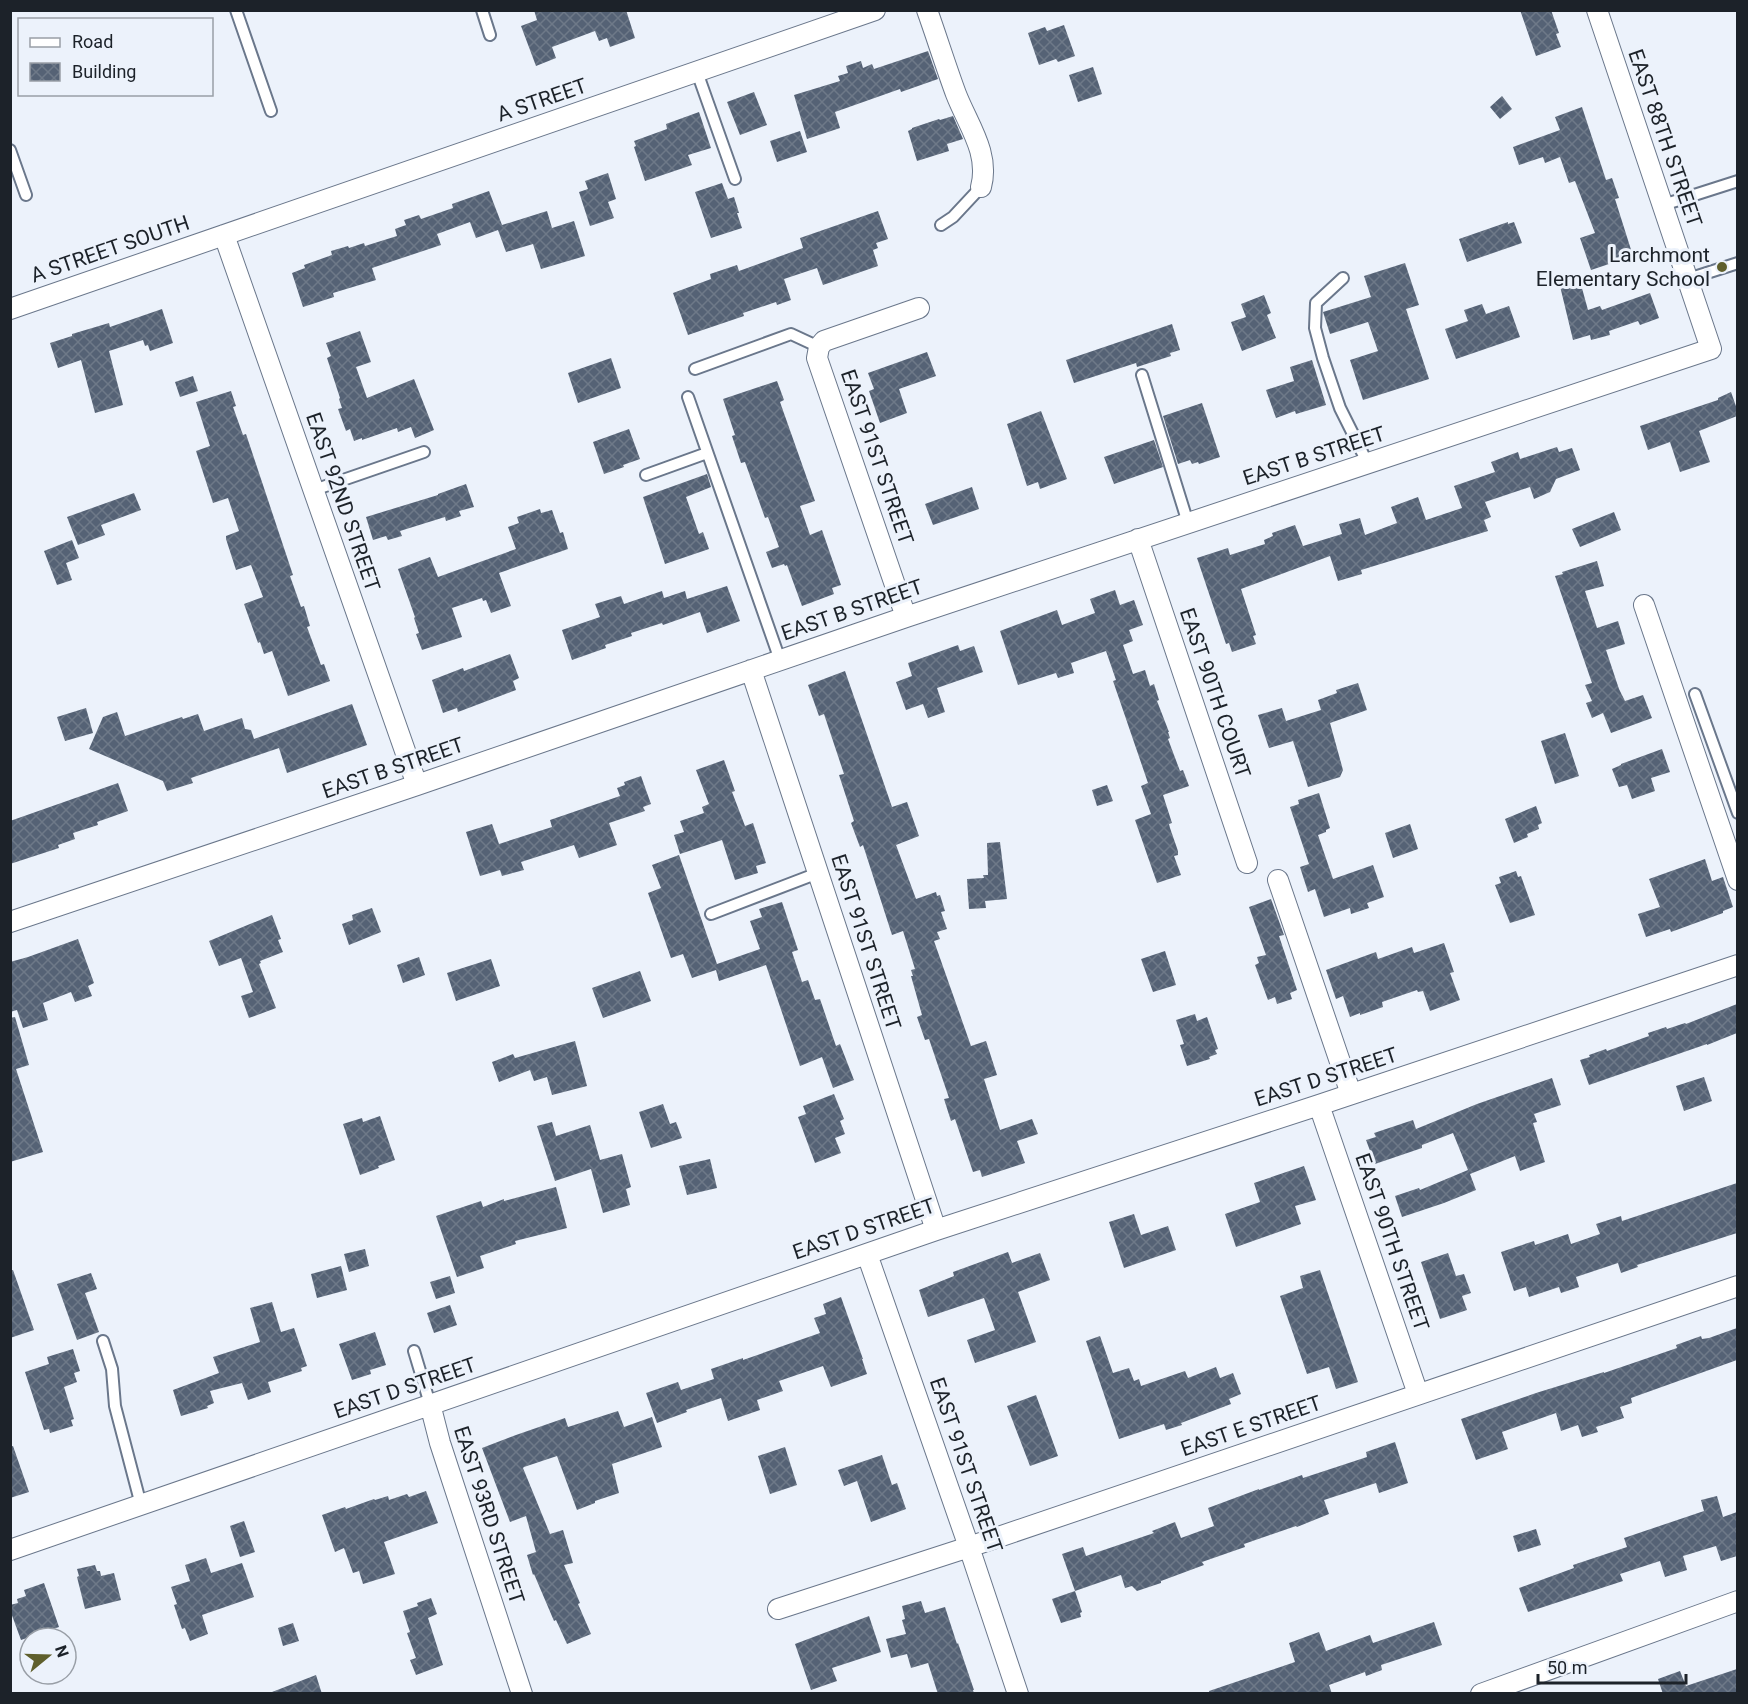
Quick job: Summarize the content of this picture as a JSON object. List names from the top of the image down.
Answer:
{
  "streets": {
    "street": [
      "A STREET",
      "EAST 88TH STREET",
      "A STREET SOUTH",
      "EAST B STREET",
      "EAST 91ST STREET",
      "EAST 92ND STREET",
      "EAST 90TH COURT",
      "EAST D STREET",
      "EAST 90TH STREET",
      "EAST E STREET",
      "EAST 93RD STREET"
    ]
  },
  "crossings": [
    ["A STREET", "A STREET SOUTH"],
    ["A STREET", "EAST 92ND STREET"],
    ["EAST 88TH STREET", "EAST B STREET"],
    ["A STREET SOUTH", "EAST 92ND STREET"],
    ["EAST B STREET", "EAST 91ST STREET"],
    ["EAST B STREET", "EAST 92ND STREET"],
    ["EAST B STREET", "EAST 90TH COURT"],
    ["EAST 91ST STREET", "EAST D STREET"],
    ["EAST 91ST STREET", "EAST E STREET"],
    ["EAST D STREET", "EAST 90TH STREET"],
    ["EAST D STREET", "EAST 93RD STREET"],
    ["EAST 90TH STREET", "EAST E STREET"]
  ],
  "places": ["Larchmont Elementary School"],
  "legend": ["Road", "Building"],
  "scale_bar": "50 m",
  "north": "right"
}
